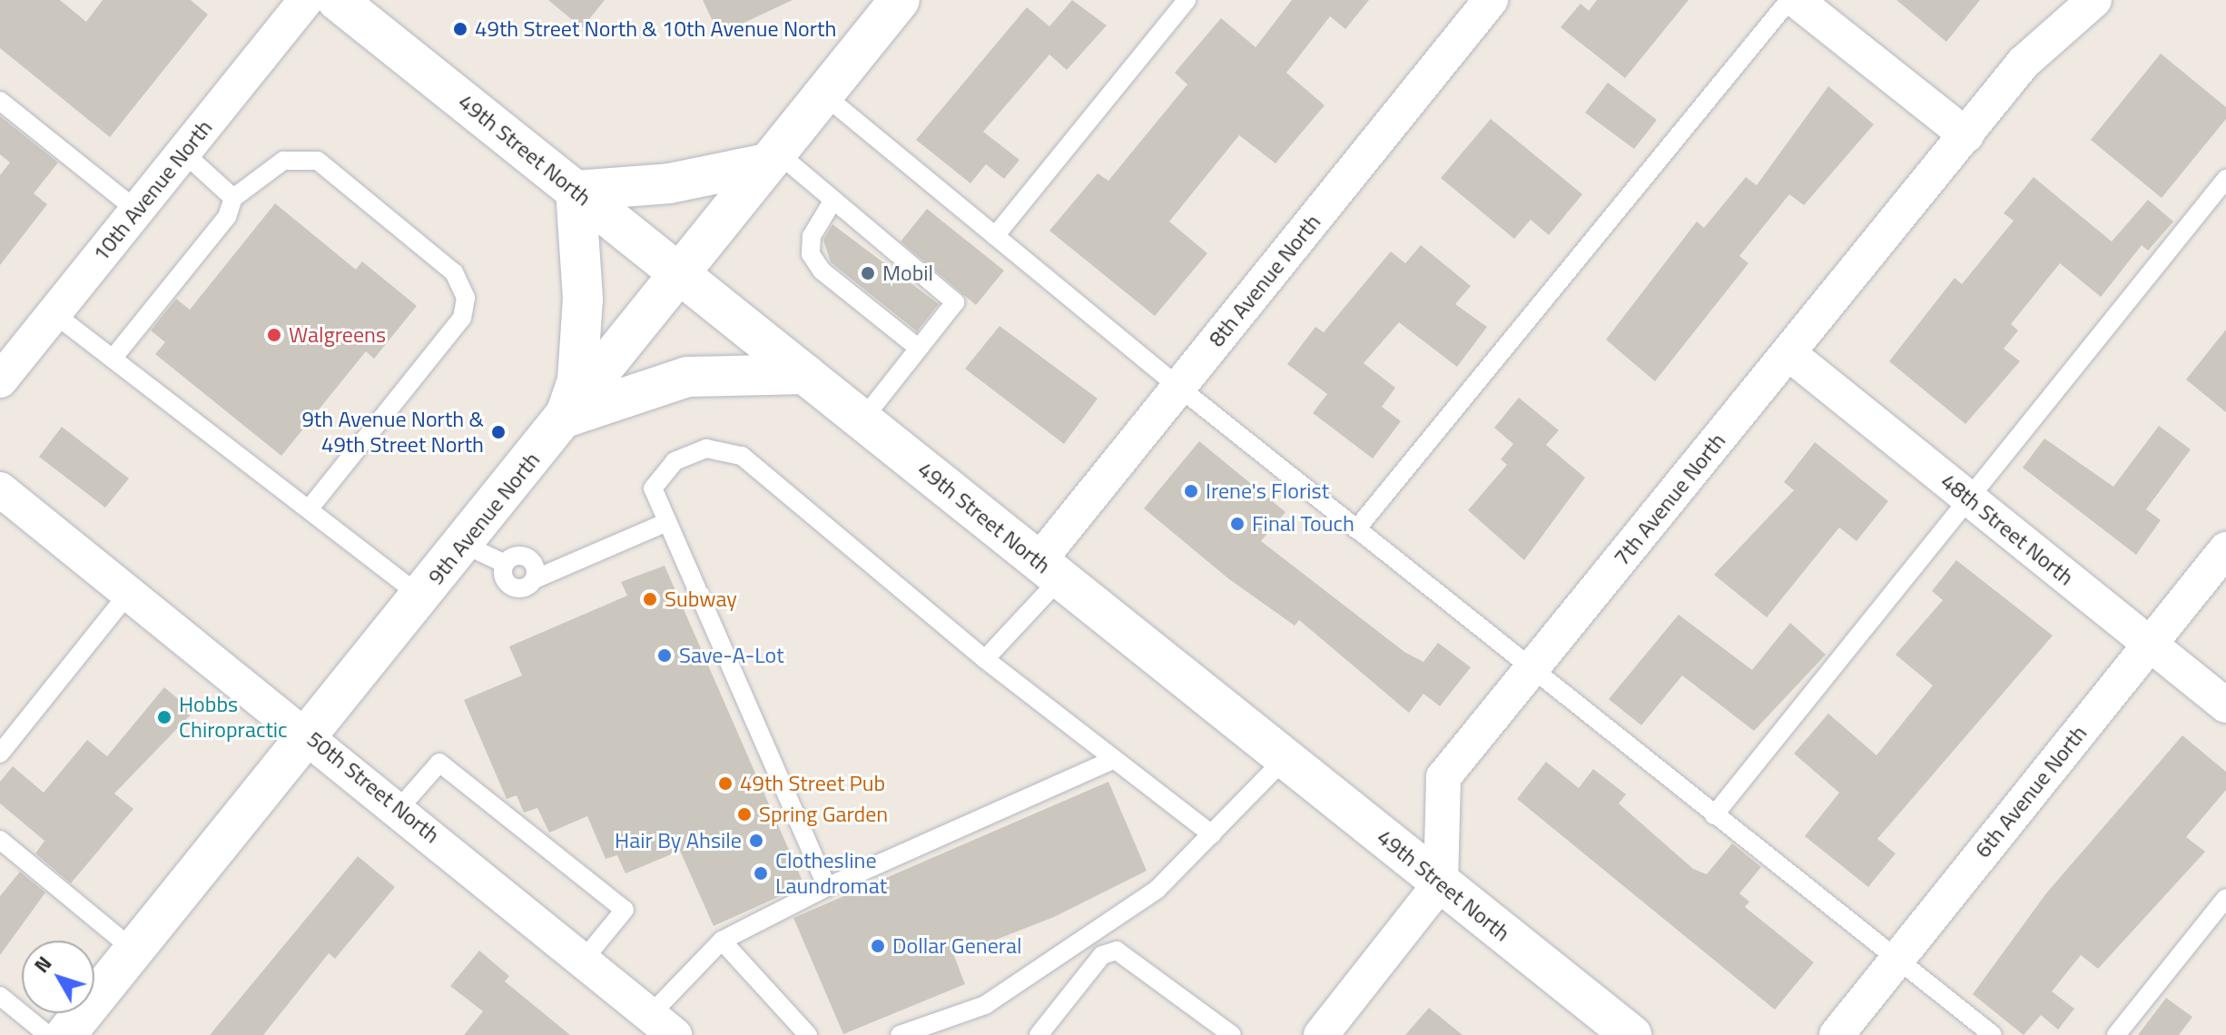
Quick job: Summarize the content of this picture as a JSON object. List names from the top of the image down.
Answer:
{
  "streets": {
    "main road": ["49th Street North", "9th Avenue North"],
    "street": [
      "10th Avenue North",
      "8th Avenue North",
      "7th Avenue North",
      "48th Street North",
      "50th Street North",
      "6th Avenue North"
    ]
  },
  "crossings": [
    ["49th Street North", "8th Avenue North"],
    ["49th Street North", "7th Avenue North"],
    ["49th Street North", "9th Avenue North"],
    ["7th Avenue North", "48th Street North"],
    ["9th Avenue North", "50th Street North"],
    ["48th Street North", "6th Avenue North"]
  ],
  "places": [
    "49th Street North & 10th Avenue North",
    "Mobil",
    "Walgreens",
    "9th Avenue North & 49th Street North",
    "Irene's Florist",
    "Final Touch",
    "Subway",
    "Save-A-Lot",
    "Hobbs Chiropractic",
    "49th Street Pub",
    "Spring Garden",
    "Hair By Ahsile",
    "Clothesline Laundromat",
    "Dollar General"
  ],
  "north": "top left"
}
